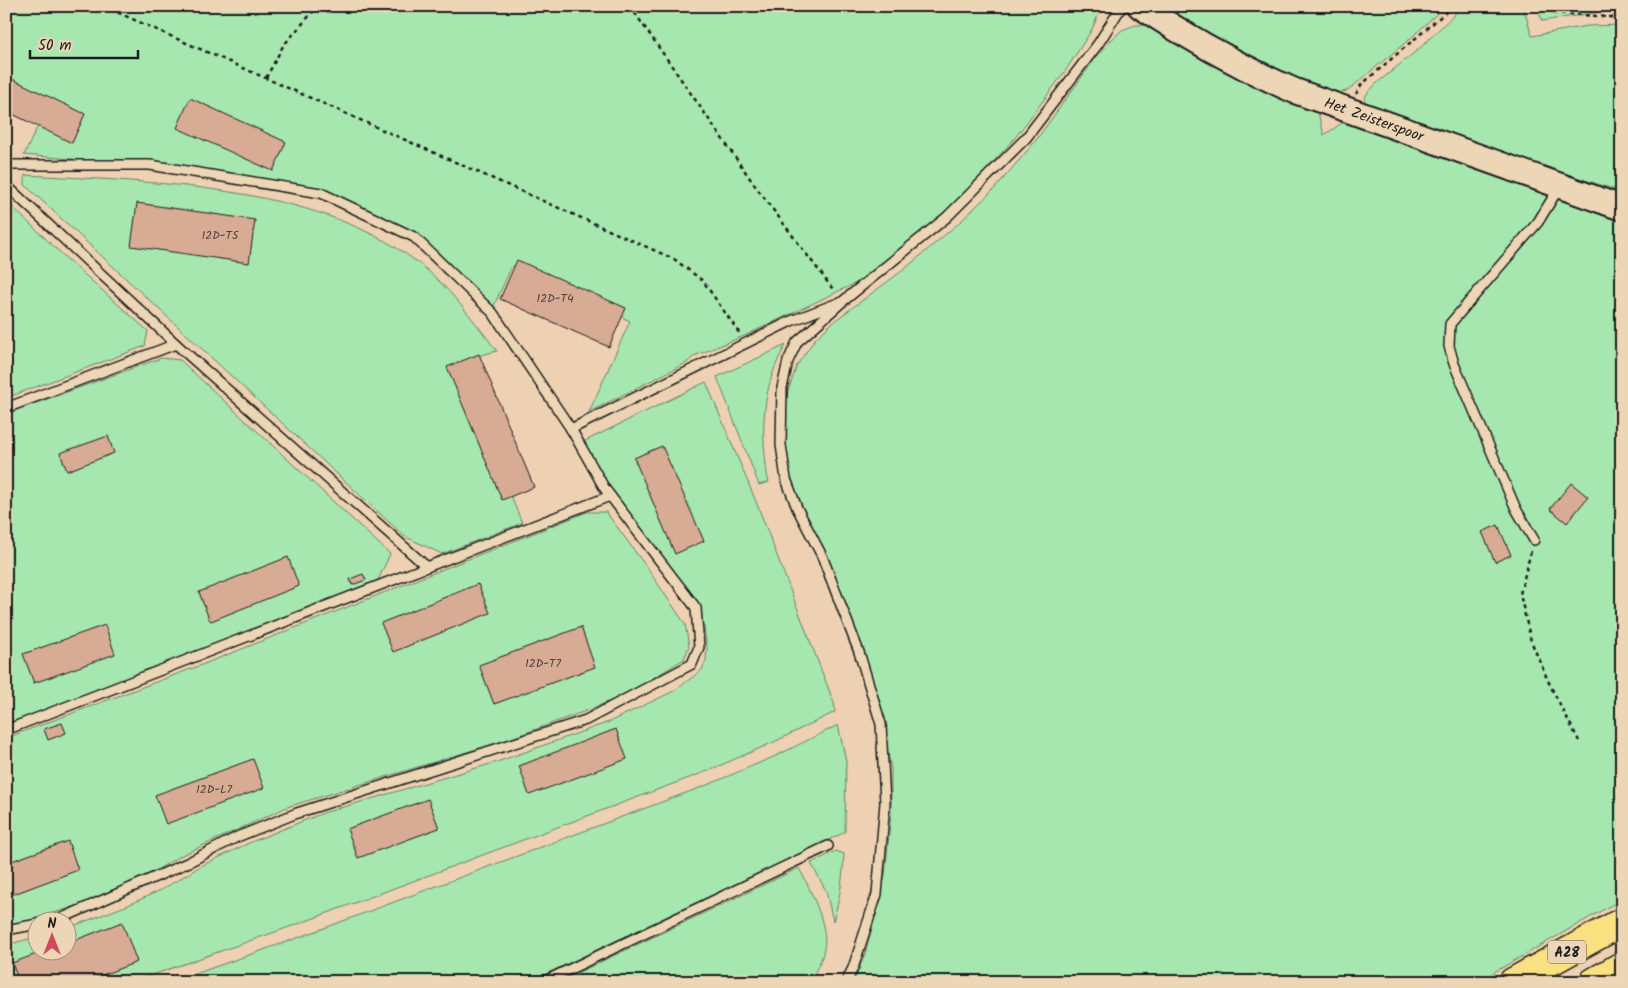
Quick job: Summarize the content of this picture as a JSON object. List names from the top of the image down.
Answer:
{
  "streets": {
    "highway": ["A28"],
    "street": ["Het Zeisterspoor"]
  },
  "house_numbers": [
    "12D-T5",
    "12D-T4",
    "12D-T7",
    "12D-L7"
  ],
  "scale_bar": "50 m",
  "north": "top"
}
